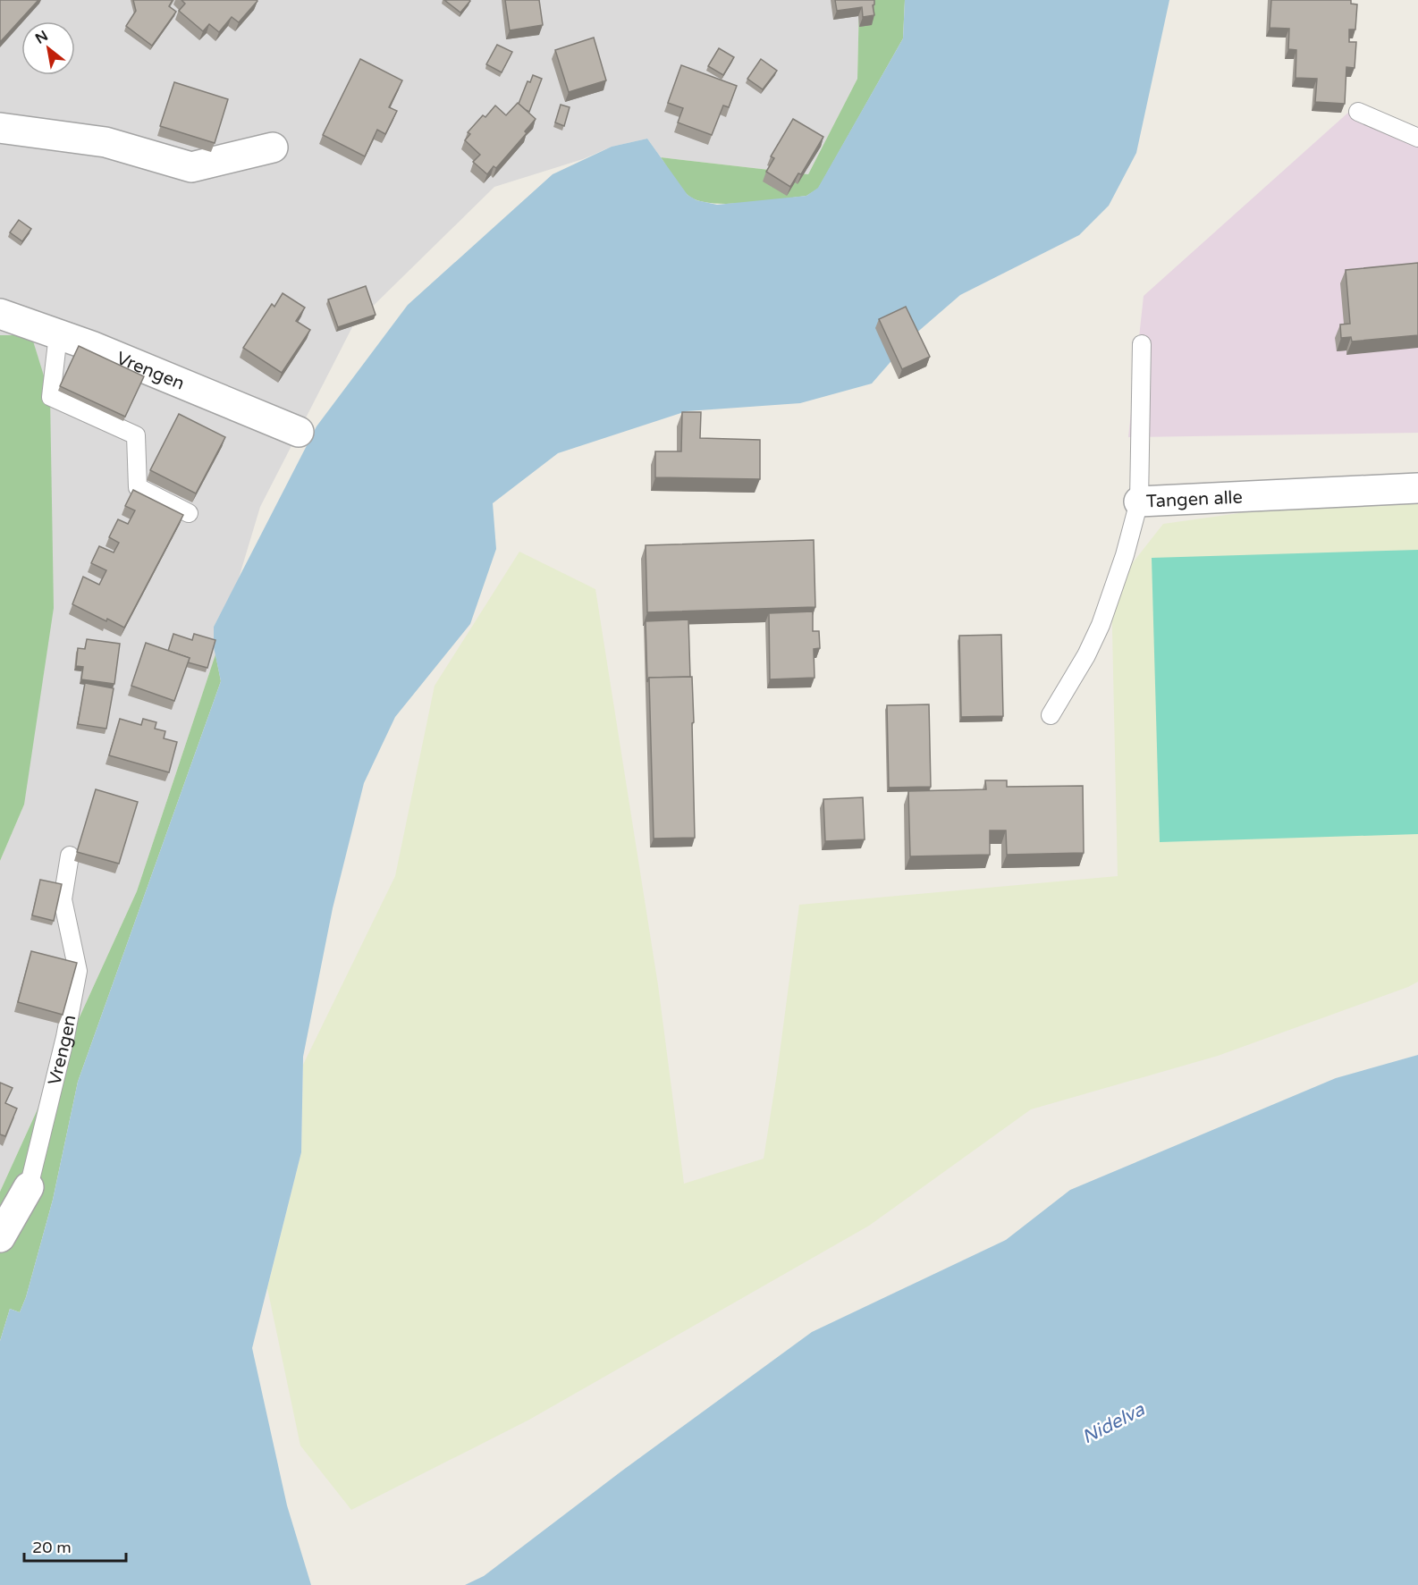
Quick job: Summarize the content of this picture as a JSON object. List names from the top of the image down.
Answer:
{
  "streets": {
    "street": ["Vrengen", "Tangen alle"]
  },
  "water": ["Nidelva"],
  "scale_bar": "20 m",
  "north": "top left"
}
